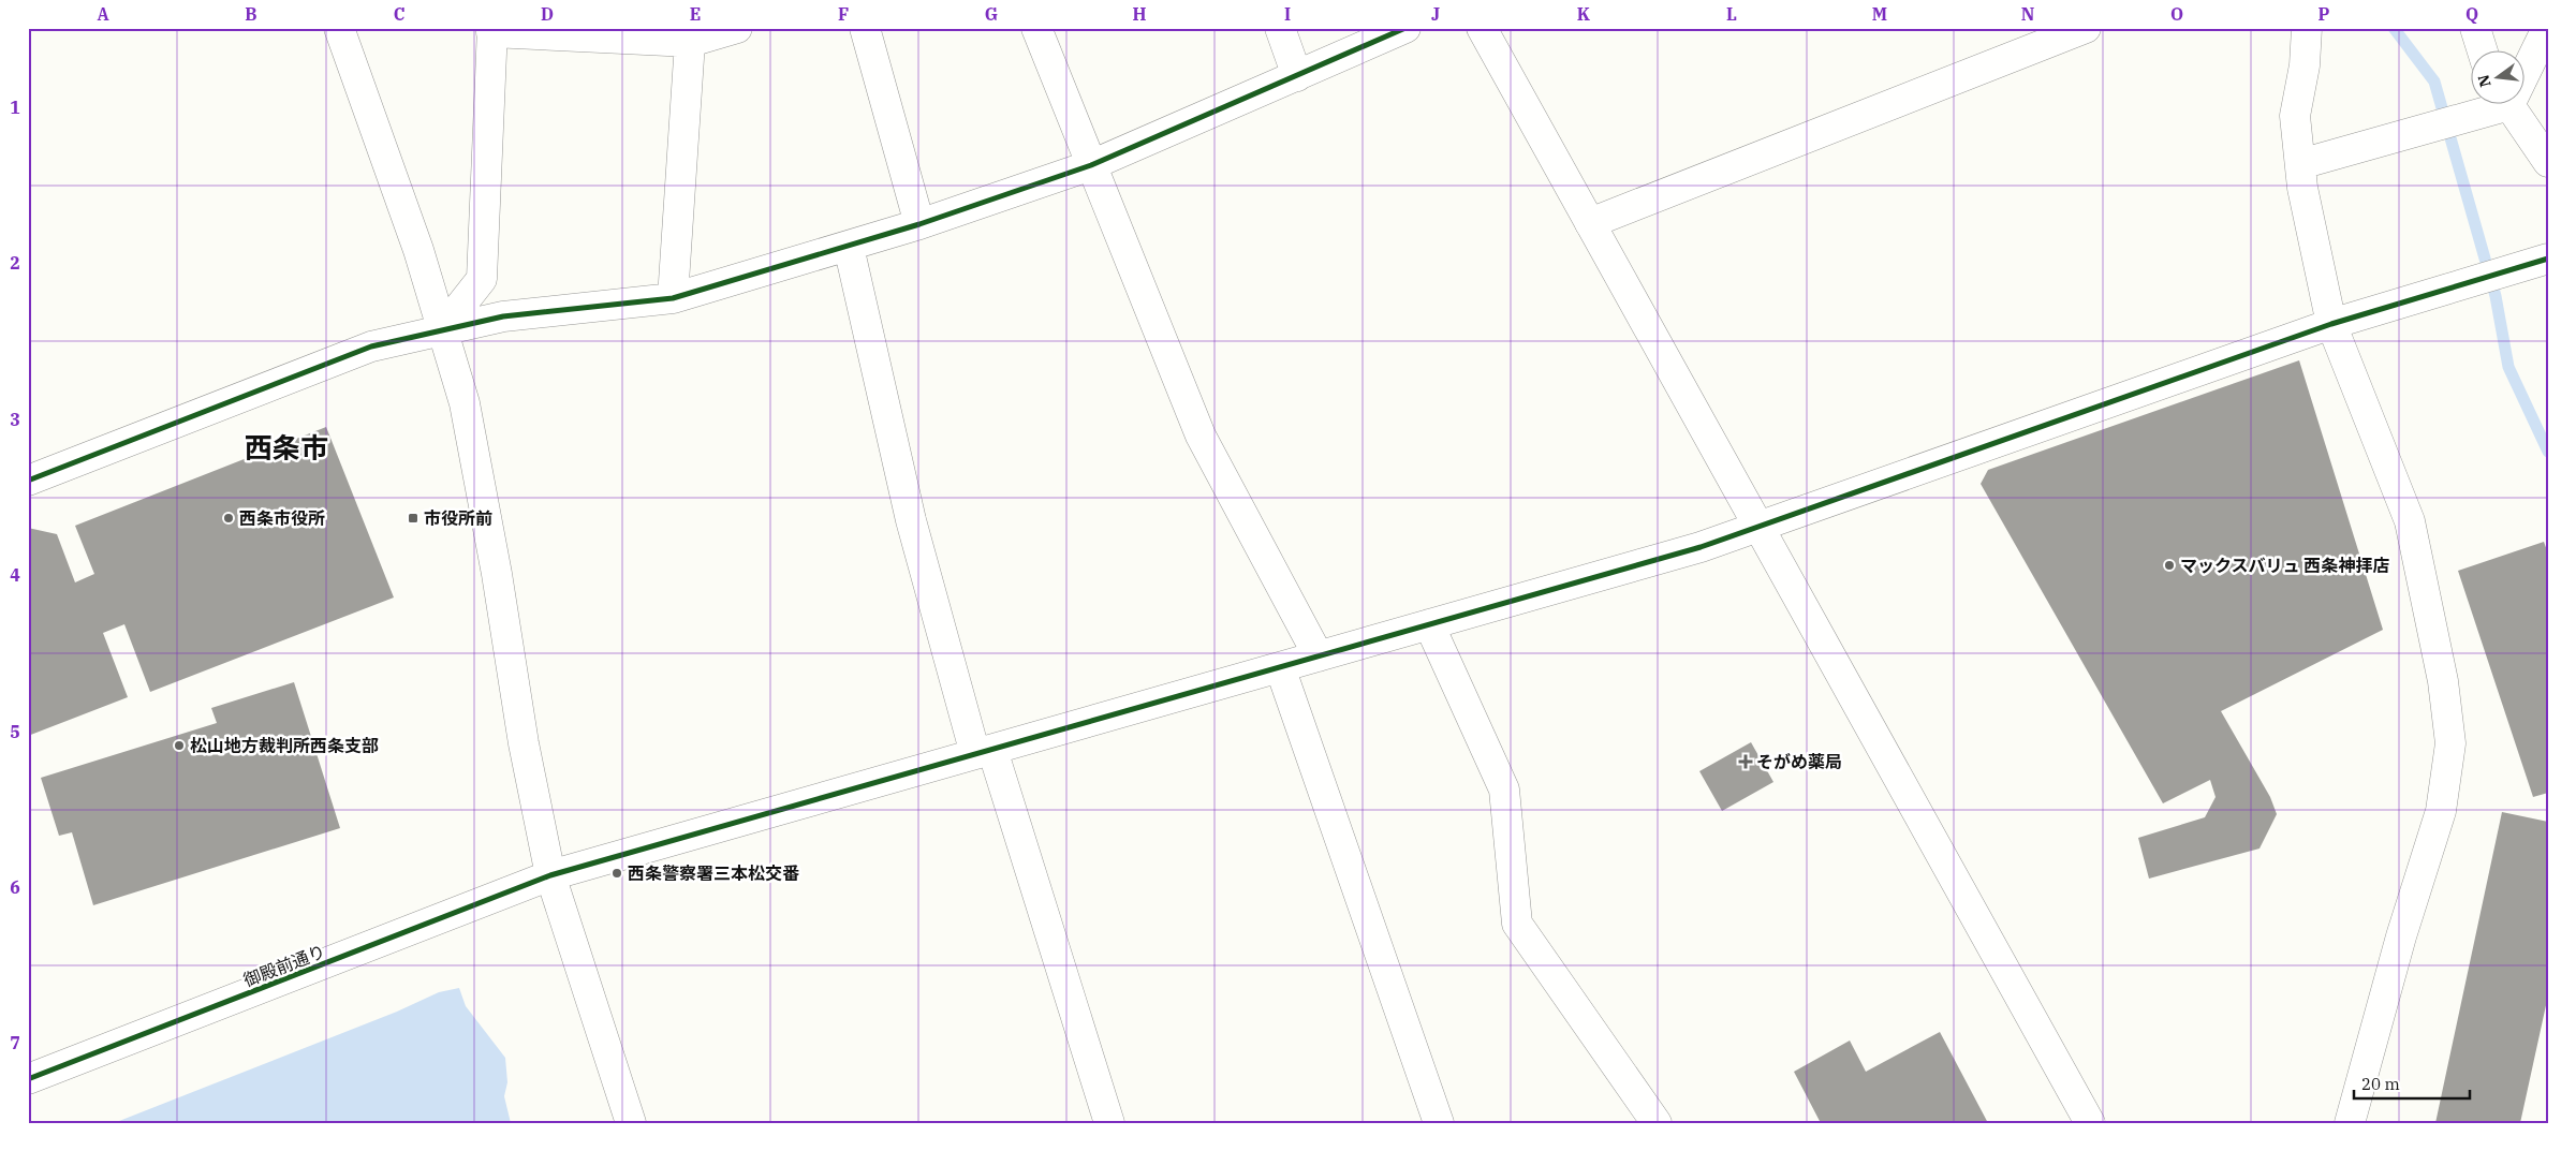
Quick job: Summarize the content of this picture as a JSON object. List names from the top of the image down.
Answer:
{
  "streets": {
    "street": ["御殿前通り"]
  },
  "districts": ["西条市"],
  "places": {
    "other": [
      "西条市役所",
      "マックスバリュ 西条神拝店",
      "松山地方裁判所西条支部",
      "西条警察署三本松交番"
    ],
    "transit": ["市役所前"],
    "health": ["そがめ薬局"]
  },
  "scale_bar": "20 m",
  "north": "left",
  "grid": {
    "columns": [
      "A",
      "B",
      "C",
      "D",
      "E",
      "F",
      "G",
      "H",
      "I",
      "J",
      "K",
      "L",
      "M",
      "N",
      "O",
      "P",
      "Q"
    ],
    "rows": [
      "1",
      "2",
      "3",
      "4",
      "5",
      "6",
      "7"
    ]
  }
}
